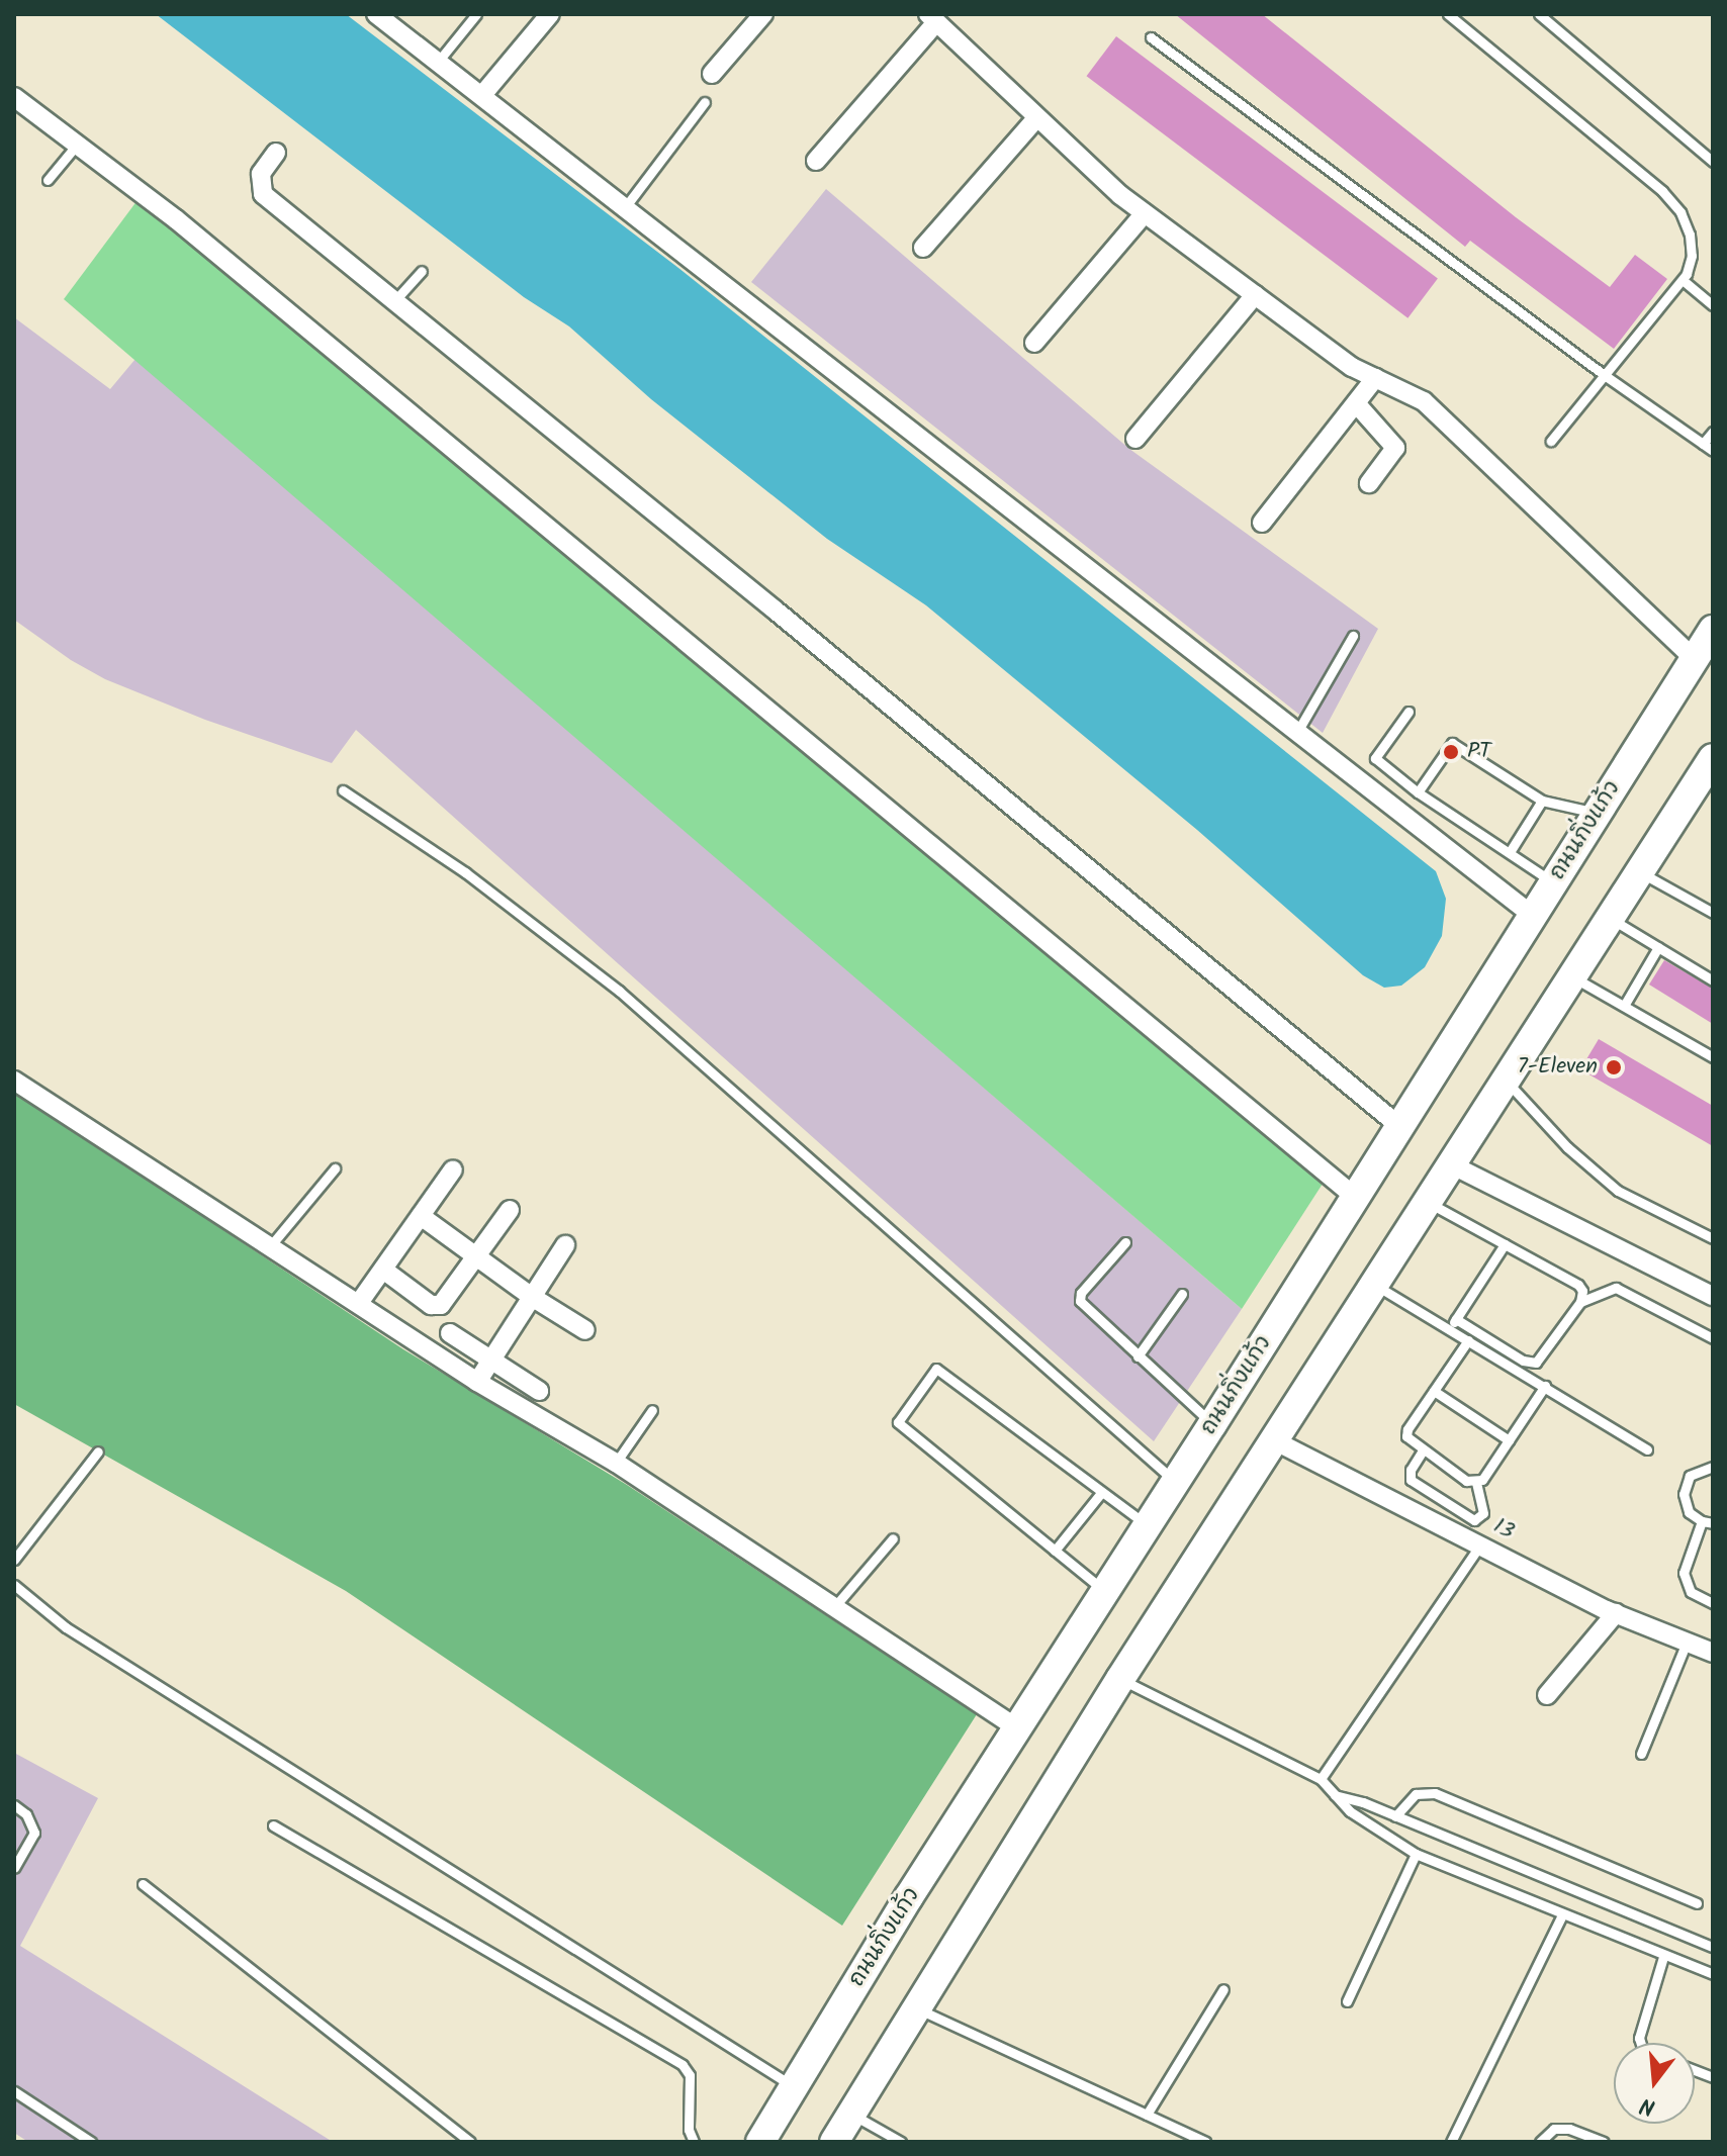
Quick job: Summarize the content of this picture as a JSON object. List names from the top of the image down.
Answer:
{
  "streets": {
    "main road": ["ถนนกิ่งแก้ว"],
    "street": ["13"]
  },
  "places": ["PT", "7-Eleven"],
  "north": "bottom"
}
